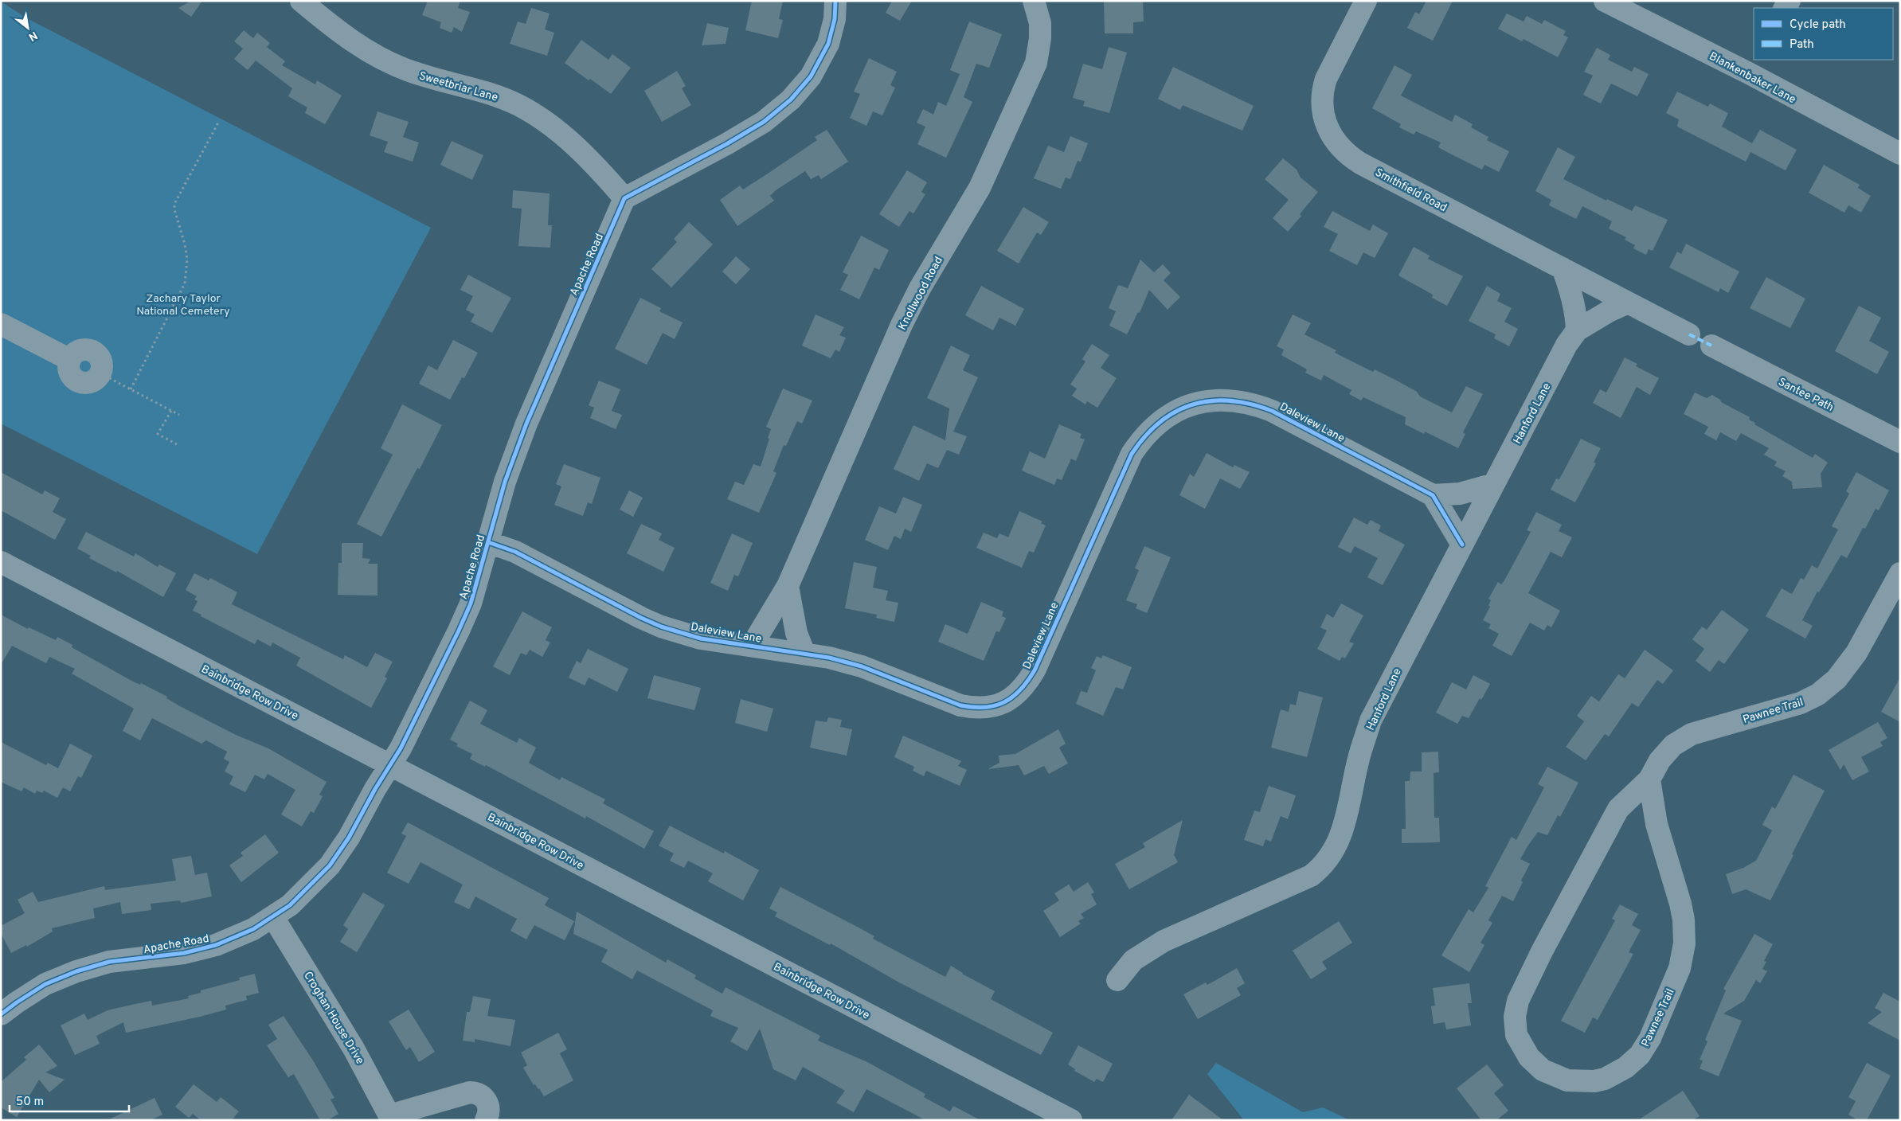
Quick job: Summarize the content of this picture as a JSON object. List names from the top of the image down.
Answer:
{
  "streets": {
    "street": [
      "Blankenbaker Lane",
      "Sweetbriar Lane",
      "Smithfield Road",
      "Apache Road",
      "Knollwood Road",
      "Santee Path",
      "Hanford Lane",
      "Daleview Lane",
      "Bainbridge Row Drive",
      "Pawnee Trail",
      "Croghan House Drive"
    ]
  },
  "crossings": [
    ["Sweetbriar Lane", "Apache Road"],
    ["Smithfield Road", "Hanford Lane"],
    ["Apache Road", "Daleview Lane"],
    ["Apache Road", "Bainbridge Row Drive"],
    ["Apache Road", "Croghan House Drive"],
    ["Knollwood Road", "Daleview Lane"]
  ],
  "parks": ["Zachary Taylor National Cemetery"],
  "legend": ["Cycle path", "Path"],
  "scale_bar": "50 m",
  "north": "bottom right"
}
